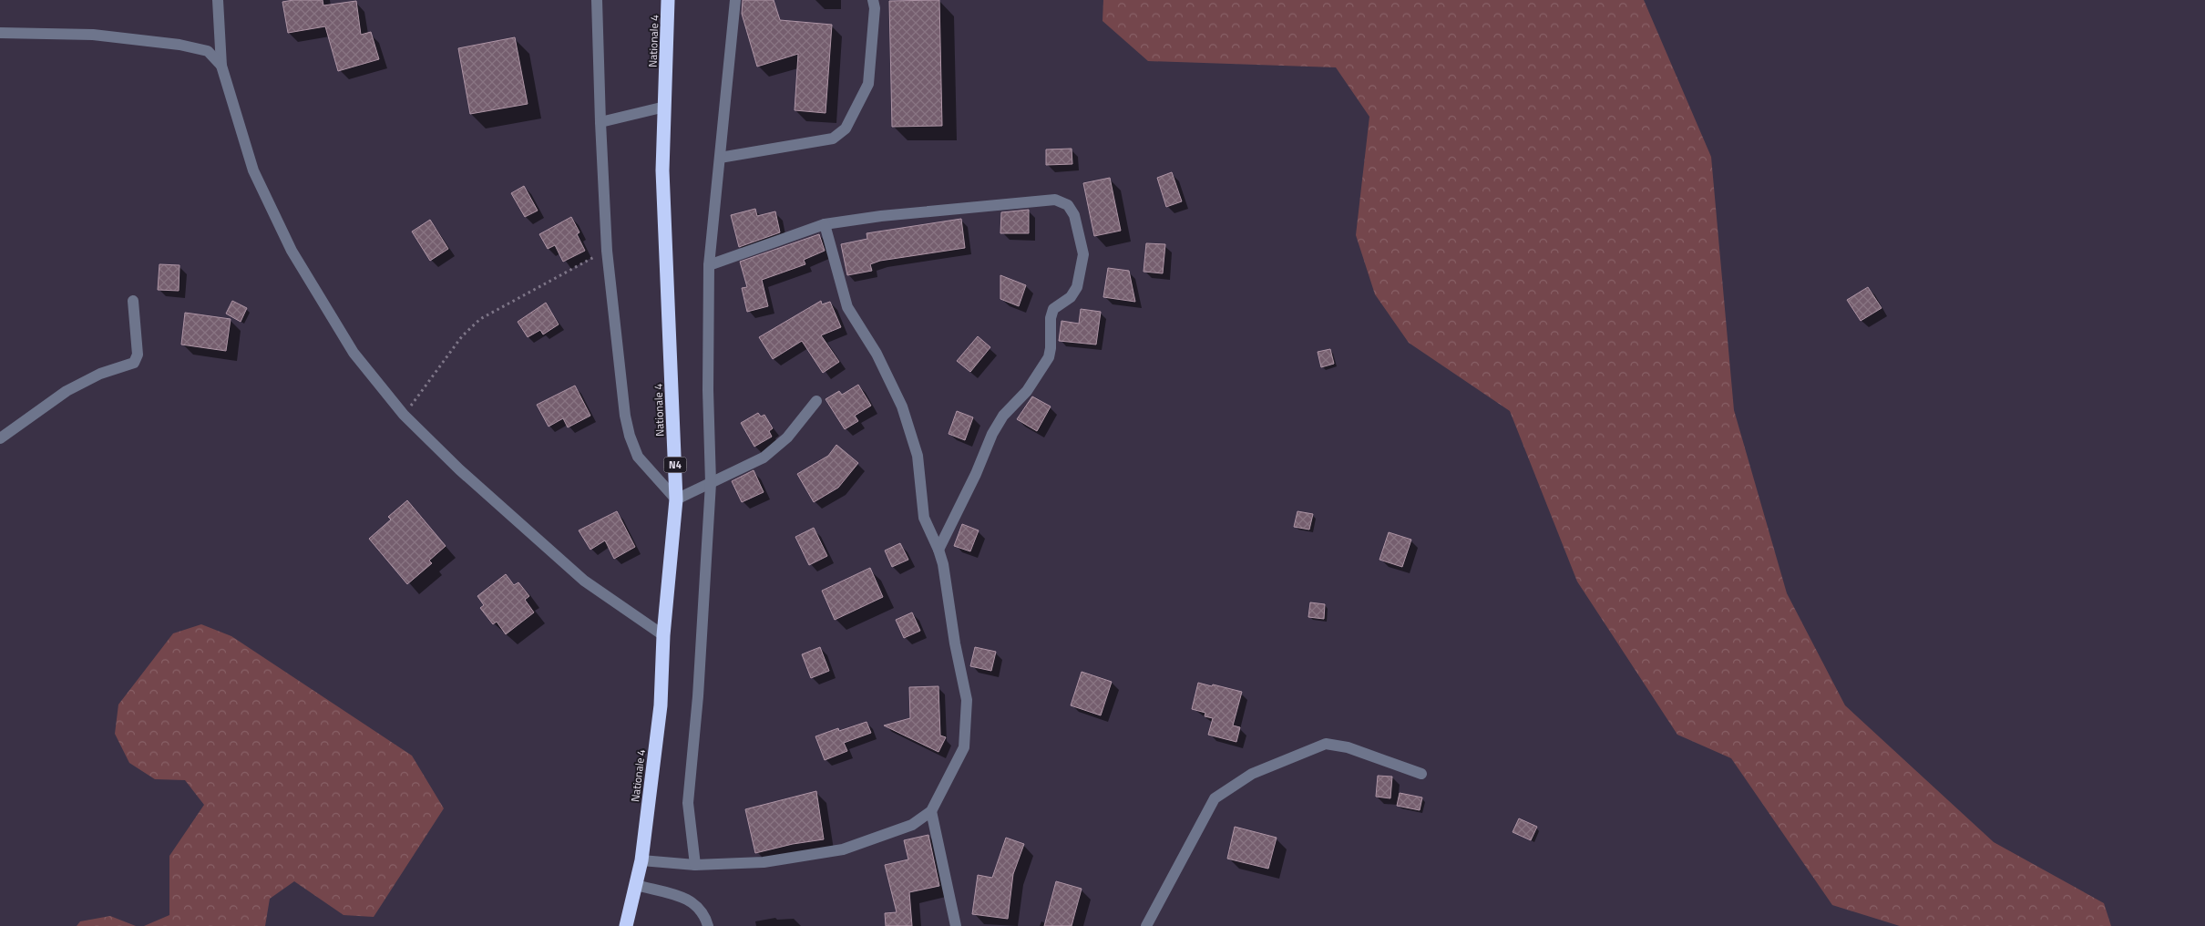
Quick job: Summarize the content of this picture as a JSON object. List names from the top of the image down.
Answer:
{
  "streets": {
    "highway": ["Nationale 4", "N4"]
  }
}
